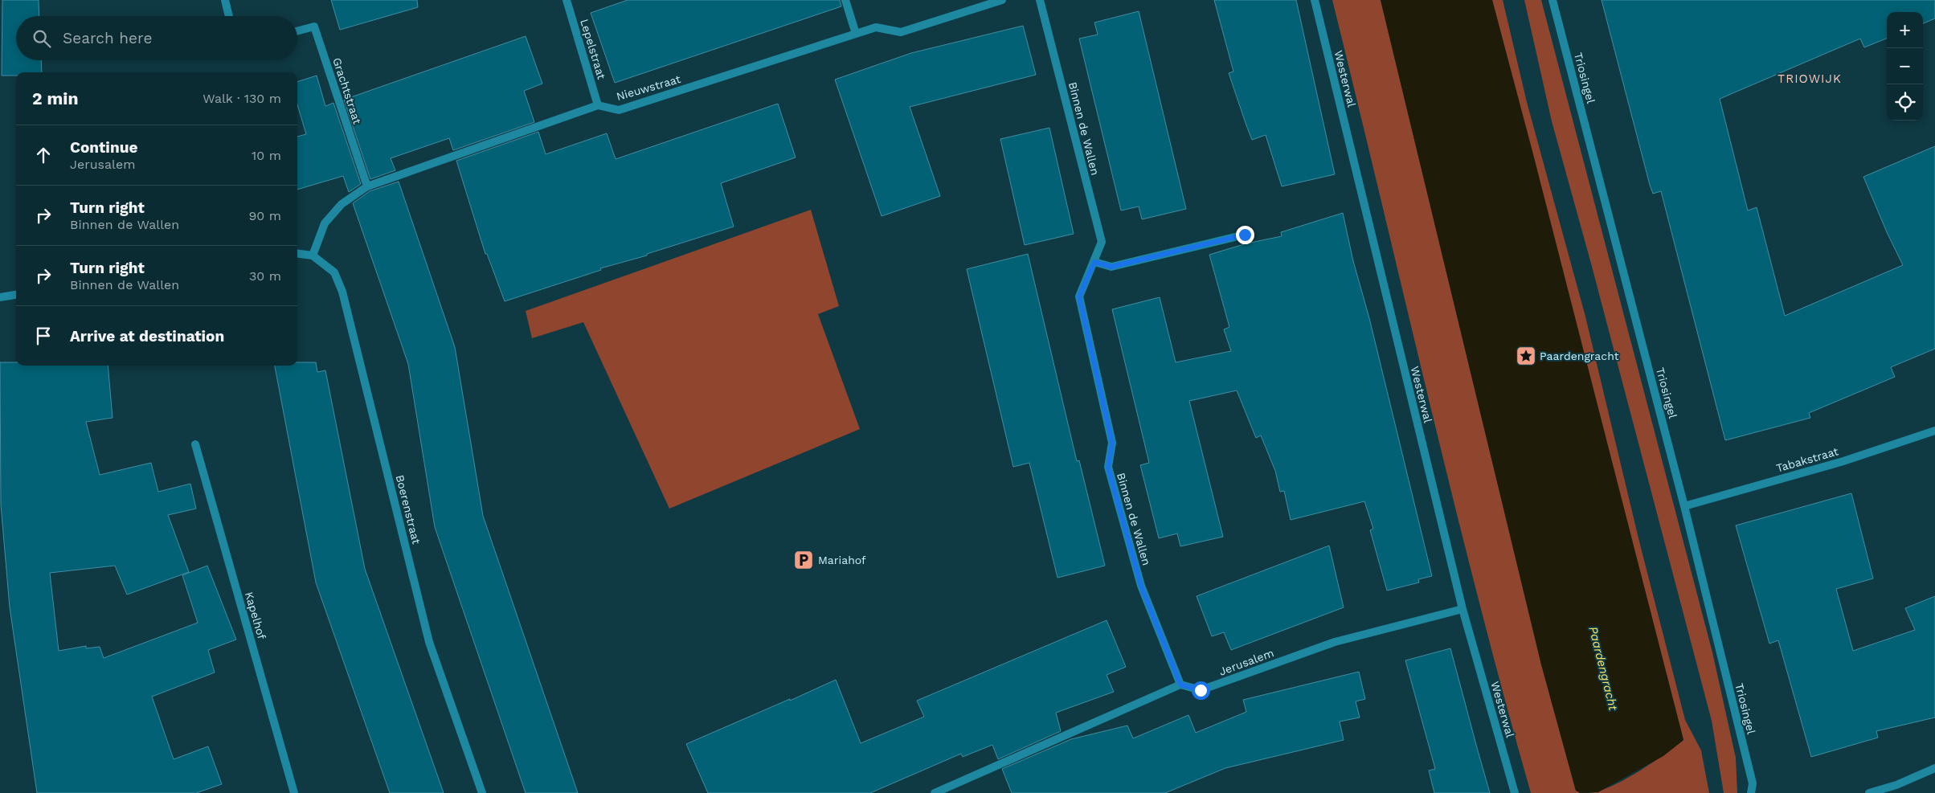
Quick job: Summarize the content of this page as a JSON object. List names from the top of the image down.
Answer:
{
  "streets": {
    "street": [
      "Lepelstraat",
      "Triosingel",
      "Westerwal",
      "Nieuwstraat",
      "Grachtstraat",
      "Binnen de Wallen",
      "Tabakstraat",
      "Boerenstraat",
      "Kapelhof",
      "Jerusalem"
    ]
  },
  "crossings": [
    ["Lepelstraat", "Nieuwstraat"],
    ["Triosingel", "Tabakstraat"],
    ["Westerwal", "Jerusalem"],
    ["Binnen de Wallen", "Jerusalem"]
  ],
  "districts": ["TRIOWIJK"],
  "water": ["Paardengracht"],
  "places": {
    "place": ["Paardengracht"],
    "parking": ["Mariahof"]
  },
  "page": {
    "map_buttons": ["+", "−"],
    "search": "Search here",
    "heading": ["2 min", "Walk · 130 m"],
    "list": [
      ["Continue", "Jerusalem", "10 m"],
      ["Turn right", "Binnen de Wallen", "90 m"],
      ["Turn right", "Binnen de Wallen", "30 m"],
      "Arrive at destination"
    ]
  }
}
